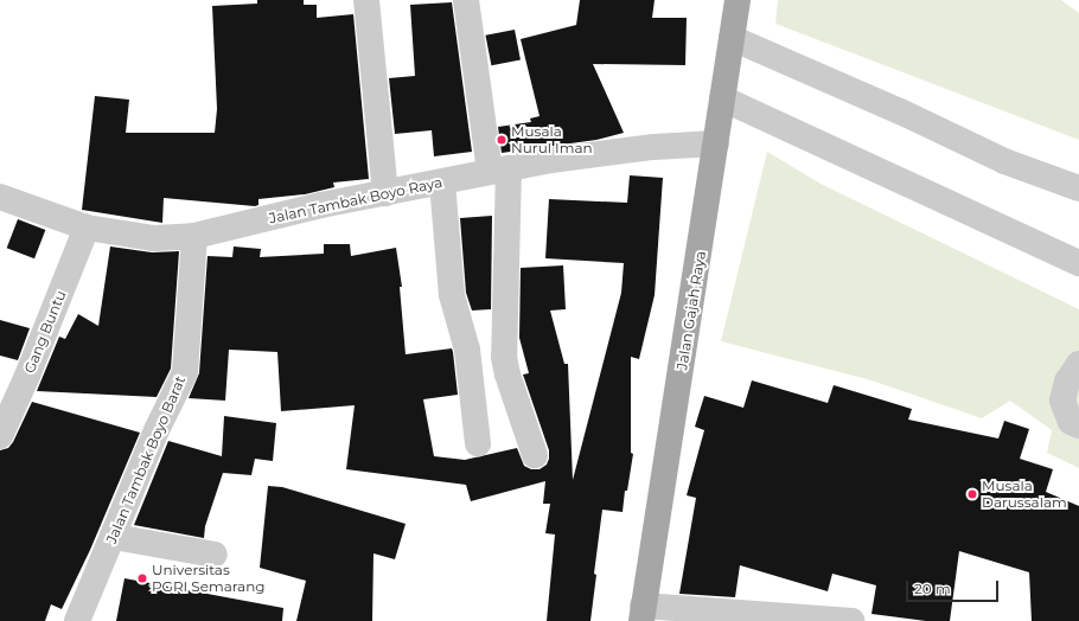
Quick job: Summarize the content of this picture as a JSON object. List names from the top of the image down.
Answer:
{
  "streets": {
    "main road": ["Jalan Gajah Raya"],
    "street": ["Jalan Tambak Boyo Raya", "Gang Buntu", "Jalan Tambak Boyo Barat"]
  },
  "crossings": [
    ["Jalan Tambak Boyo Raya", "Jalan Gajah Raya"],
    ["Jalan Tambak Boyo Raya", "Gang Buntu"],
    ["Jalan Tambak Boyo Raya", "Jalan Tambak Boyo Barat"]
  ],
  "places": ["Musala Nurul Iman", "Musala Darussalam", "Universitas PGRI Semarang"],
  "scale_bar": "20 m"
}
